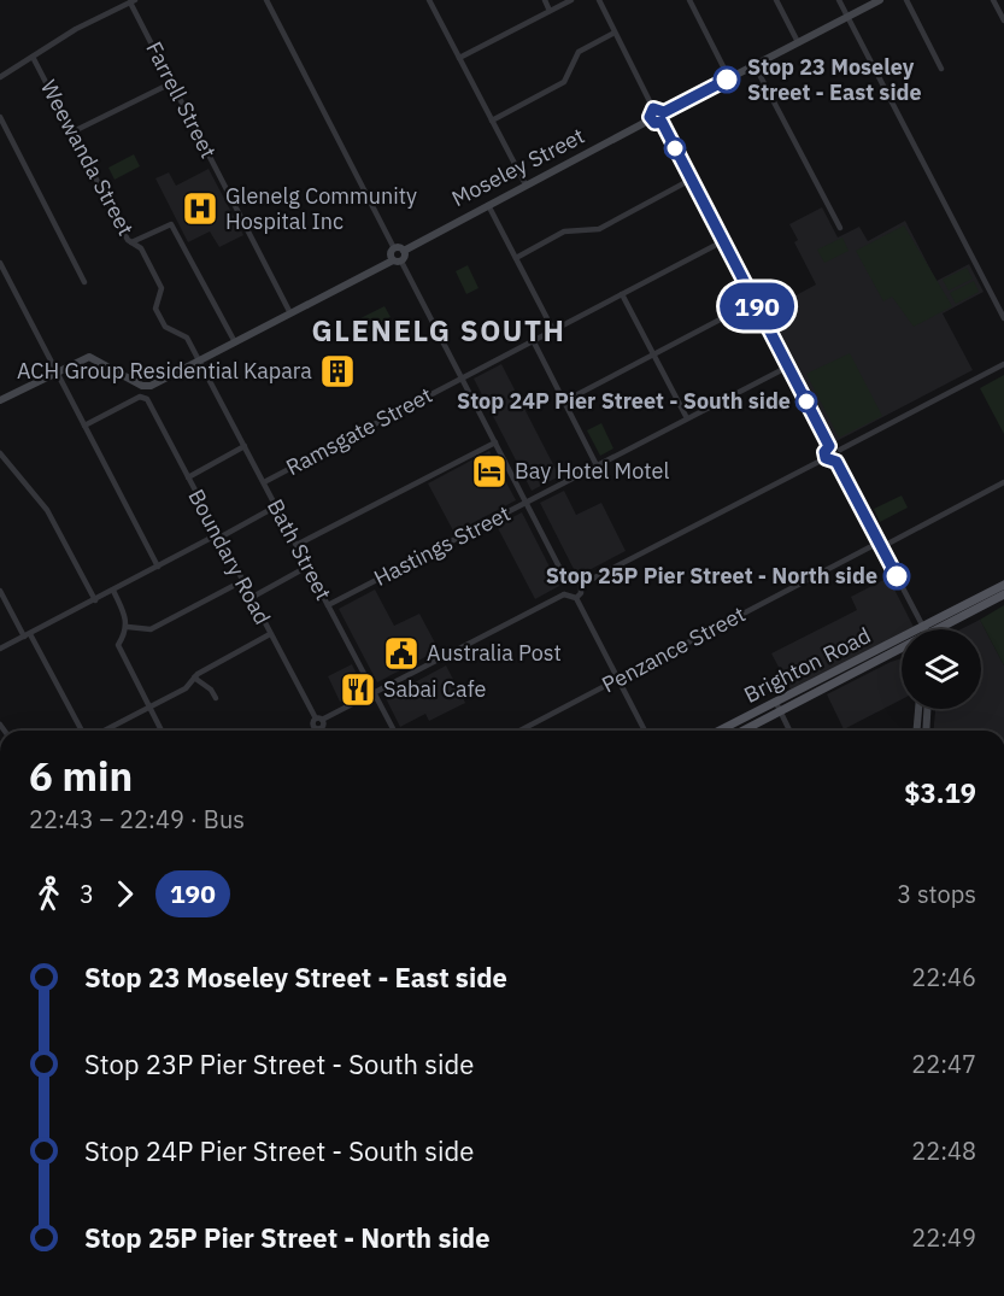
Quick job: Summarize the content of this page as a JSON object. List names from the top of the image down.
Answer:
{
  "streets": {
    "main road": ["Brighton Road"],
    "street": [
      "Farrell Street",
      "Weewanda Street",
      "Moseley Street",
      "Ramsgate Street",
      "Hastings Street",
      "Bath Street",
      "Boundary Road",
      "Penzance Street"
    ]
  },
  "crossings": [
    ["Weewanda Street", "Bath Street"],
    ["Ramsgate Street", "Bath Street"],
    ["Hastings Street", "Bath Street"]
  ],
  "districts": ["GLENELG SOUTH"],
  "places": {
    "other": ["Stop 23 Moseley Street - East side", "Stop 24P Pier Street - South side", "Stop 25P Pier Street - North side"],
    "hospital": ["Glenelg Community Hospital Inc"],
    "building": ["ACH Group Residential Kapara"],
    "hotel": ["Bay Hotel Motel"],
    "public building": ["Australia Post"],
    "restaurant": ["Sabai Cafe"]
  },
  "lines": ["bus line 190"],
  "page": {
    "on_map": "190",
    "heading": ["6 min", "22:43 – 22:49 · Bus", "$3.19"],
    "legs": ["3", "190", "3 stops"],
    "list": [
      {
        "name": "Stop 23 Moseley Street - East side",
        "value": "22:46"
      },
      {
        "name": "Stop 23P Pier Street - South side",
        "value": "22:47"
      },
      {
        "name": "Stop 24P Pier Street - South side",
        "value": "22:48"
      },
      {
        "name": "Stop 25P Pier Street - North side",
        "value": "22:49"
      }
    ]
  }
}
